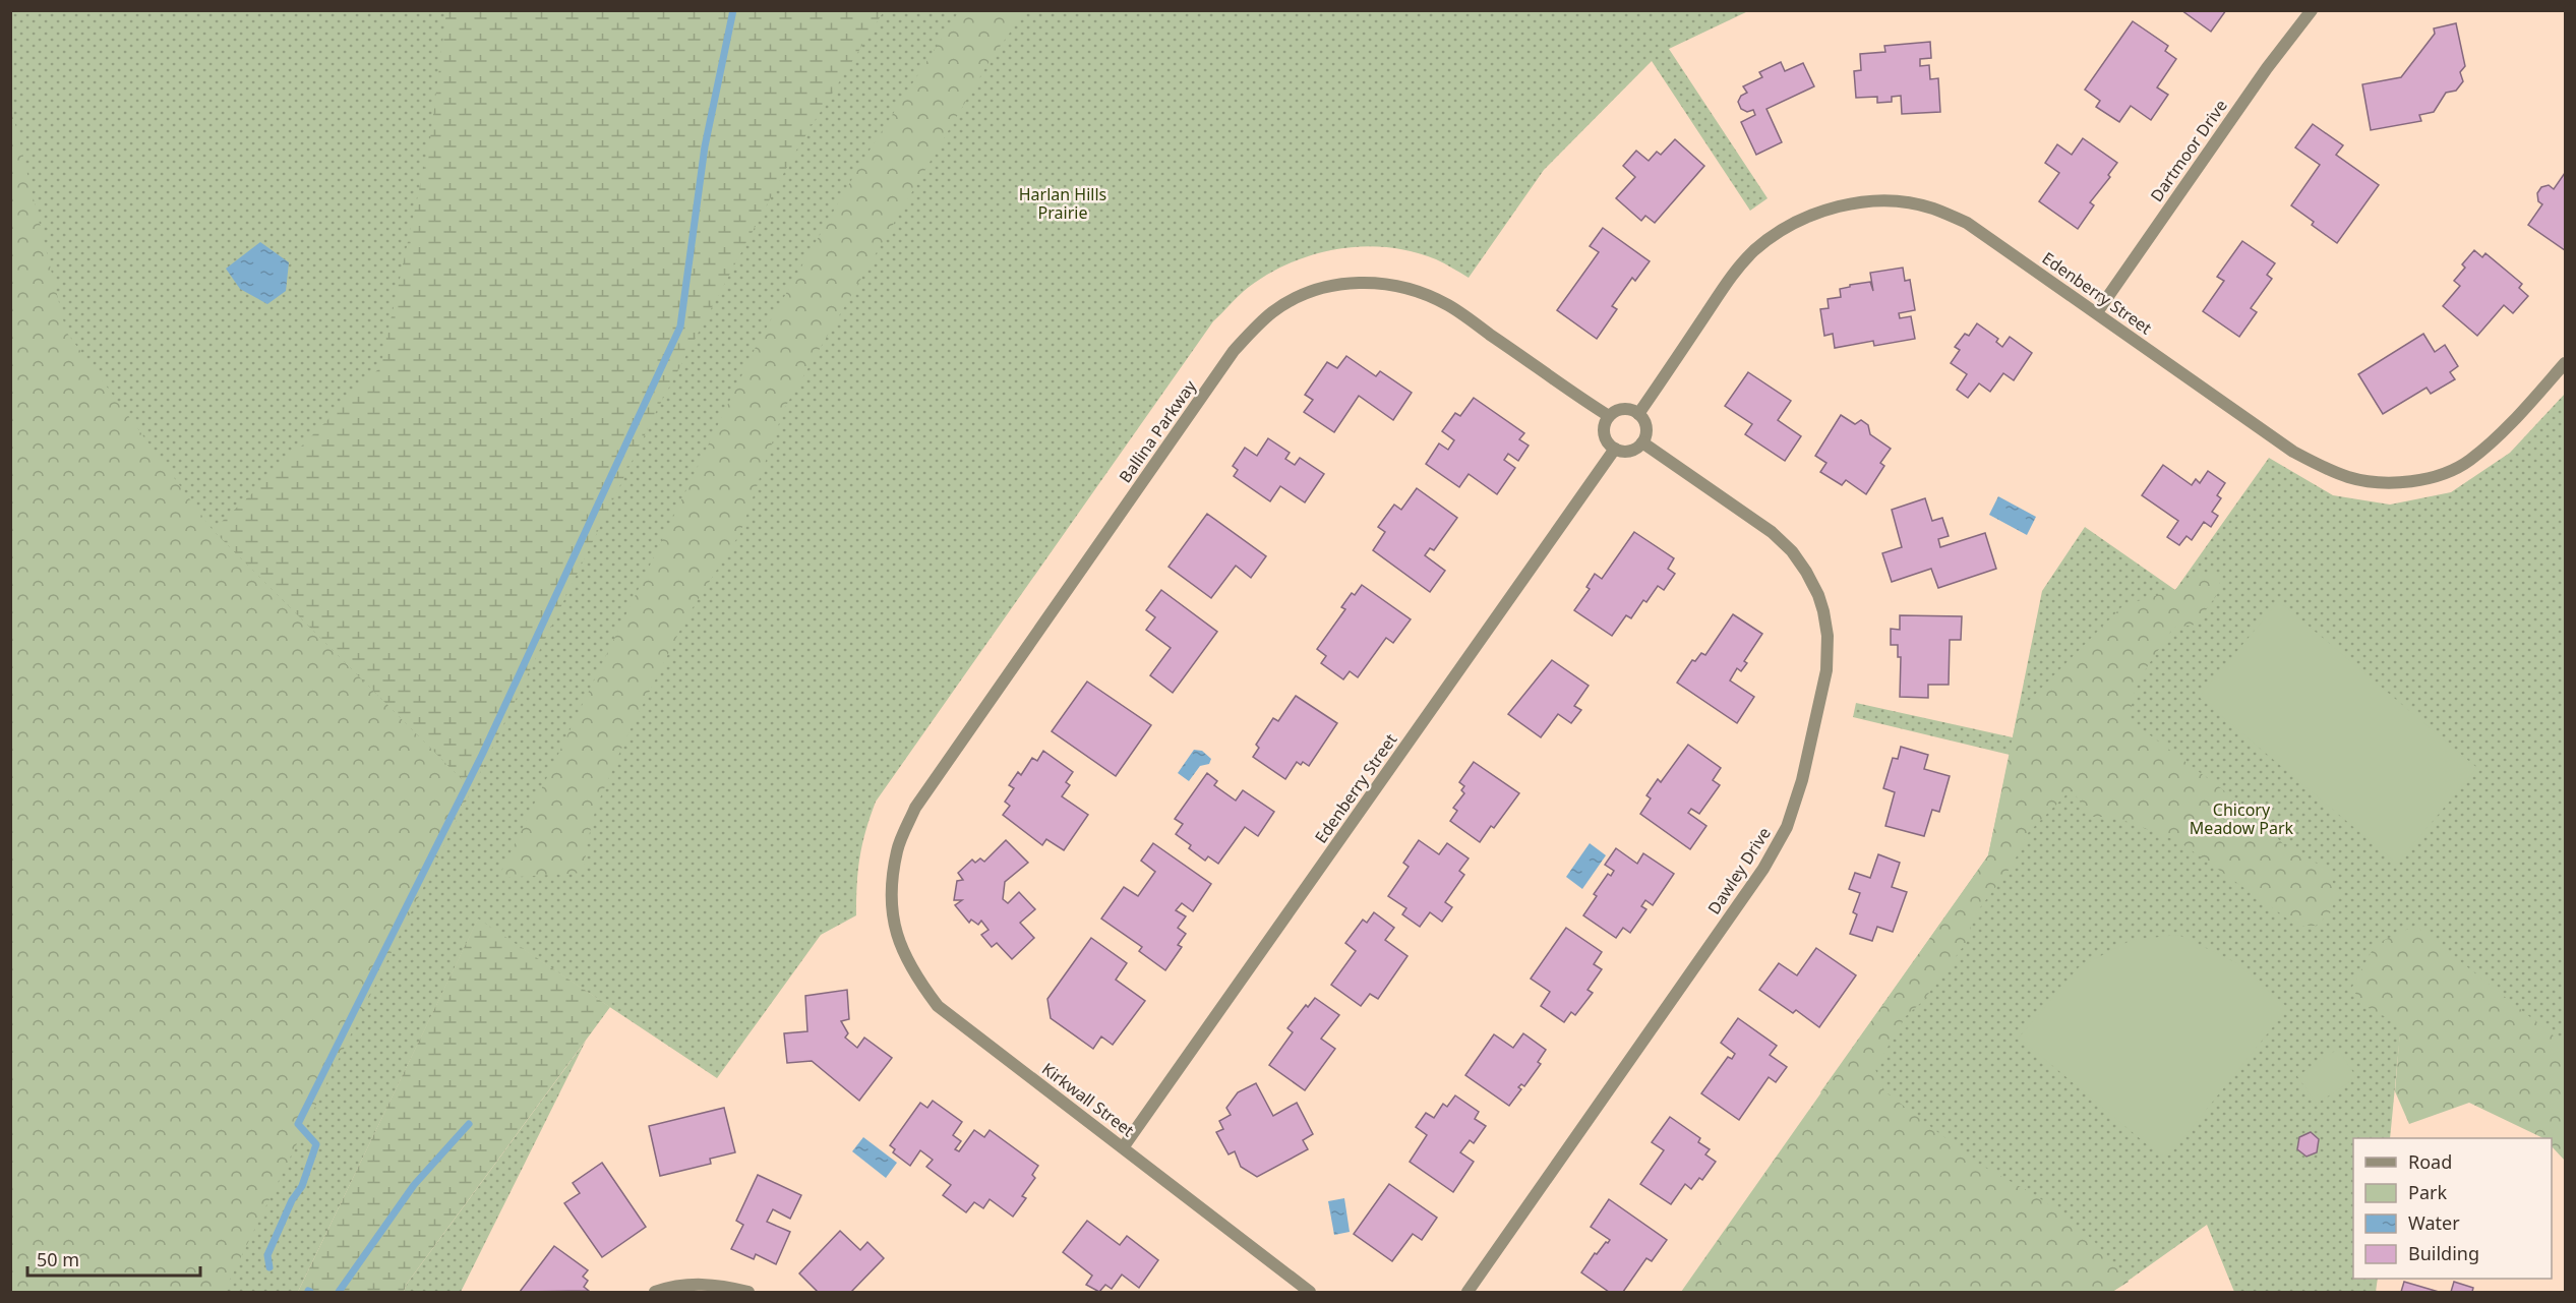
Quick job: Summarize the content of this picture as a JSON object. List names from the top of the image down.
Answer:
{
  "streets": {
    "street": [
      "Dartmoor Drive",
      "Edenberry Street",
      "Ballina Parkway",
      "Dawley Drive",
      "Kirkwall Street"
    ]
  },
  "crossings": [
    ["Dartmoor Drive", "Edenberry Street"],
    ["Edenberry Street", "Ballina Parkway"],
    ["Edenberry Street", "Dawley Drive"],
    ["Edenberry Street", "Kirkwall Street"],
    ["Ballina Parkway", "Dawley Drive"],
    ["Ballina Parkway", "Kirkwall Street"]
  ],
  "parks": ["Harlan Hills Prairie", "Chicory Meadow Park"],
  "legend": [
    "Road",
    "Park",
    "Water",
    "Building"
  ],
  "scale_bar": "50 m"
}
